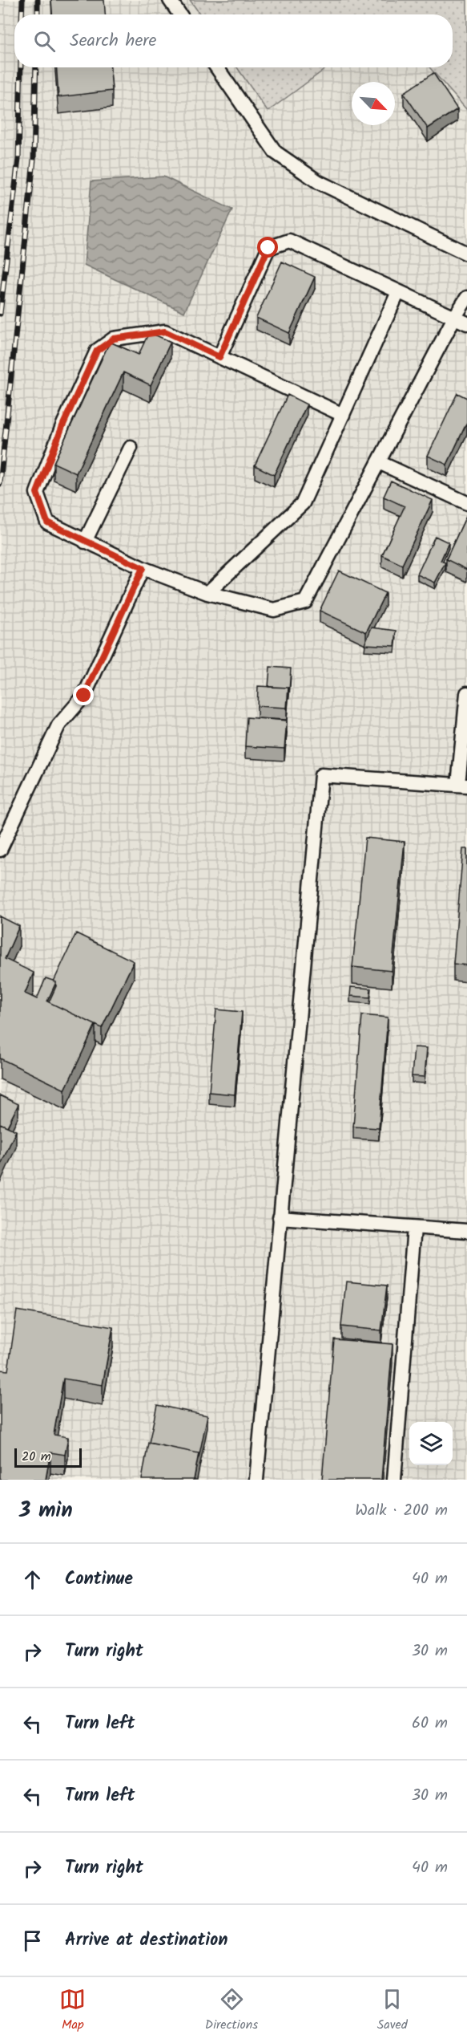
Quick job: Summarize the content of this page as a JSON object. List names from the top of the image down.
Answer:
{
  "scale_bar": "20 m",
  "north": "bottom right",
  "page": {
    "search": "Search here",
    "scale": "20 m",
    "heading": ["3 min", "Walk · 200 m"],
    "list": [
      ["Continue", "40 m"],
      ["Turn right", "30 m"],
      ["Turn left", "60 m"],
      ["Turn left", "30 m"],
      ["Turn right", "40 m"],
      "Arrive at destination"
    ],
    "nav": ["Map", "Directions", "Saved"]
  }
}
